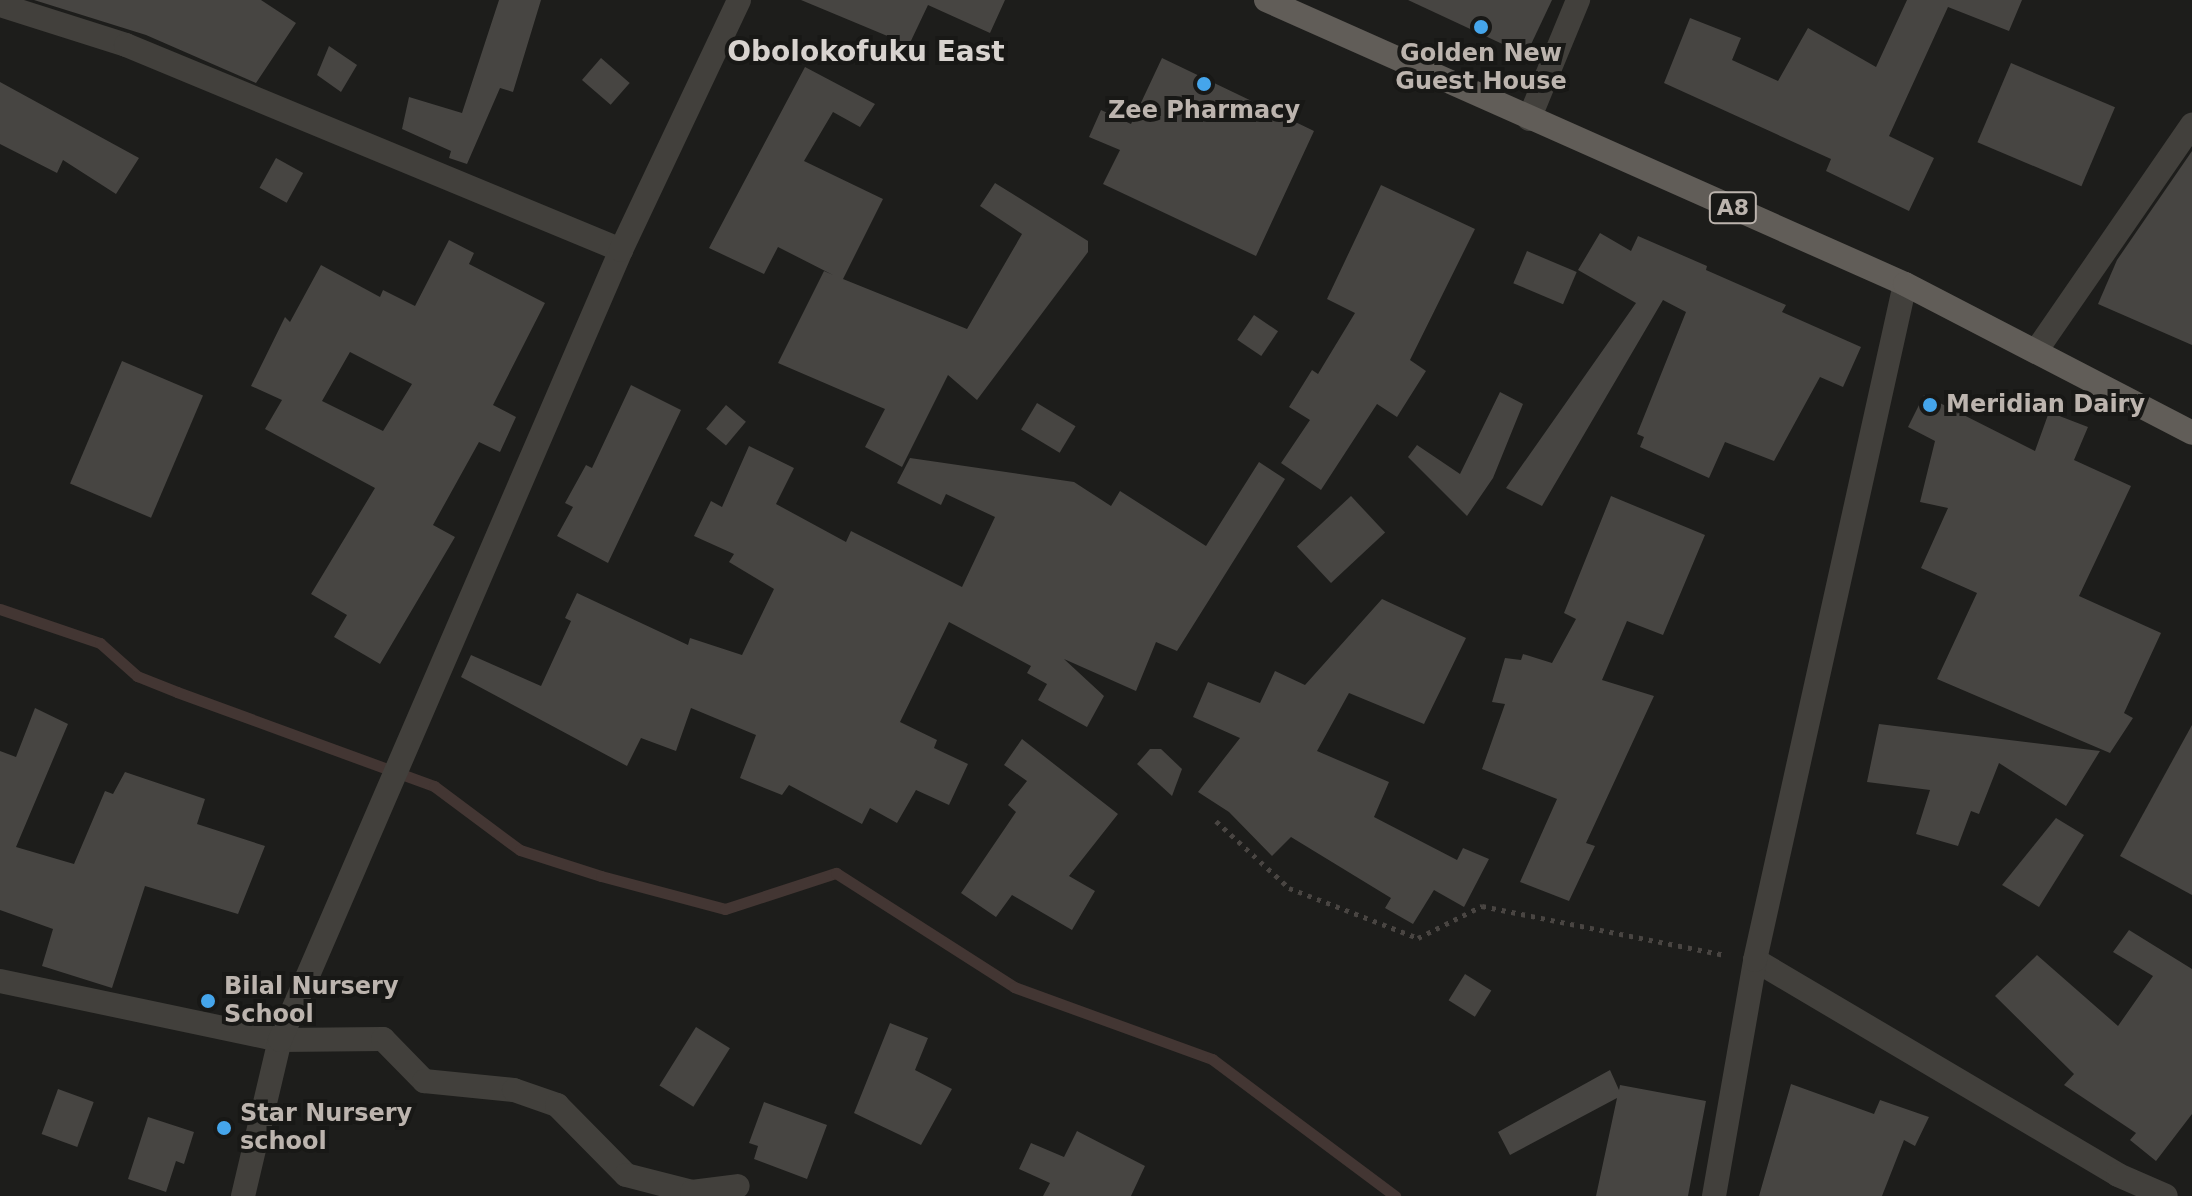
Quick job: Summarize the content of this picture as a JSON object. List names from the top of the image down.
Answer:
{
  "streets": {
    "main road": ["A8"]
  },
  "districts": ["Obolokofuku East"],
  "places": [
    "Golden New Guest House",
    "Zee Pharmacy",
    "Meridian Dairy",
    "Bilal Nursery School",
    "Star Nursery school"
  ]
}
